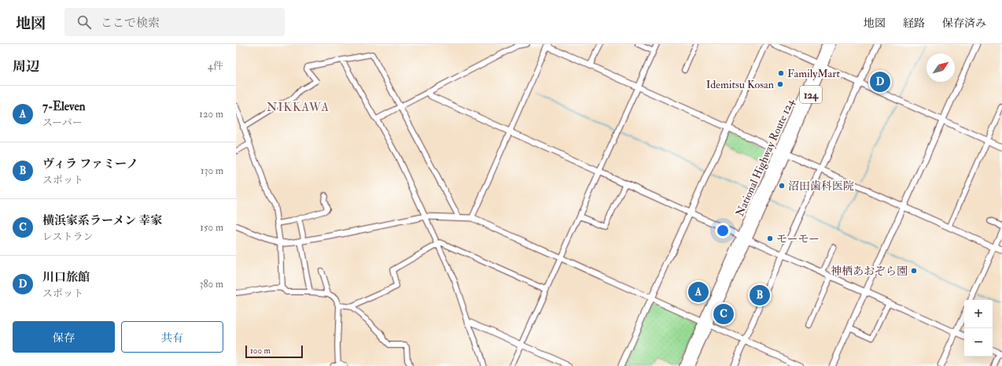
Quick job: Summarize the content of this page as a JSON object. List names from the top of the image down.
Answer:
{
  "streets": {
    "highway": ["124", "National Highway Route 124"]
  },
  "districts": ["NIKKAWA"],
  "places": [
    "FamilyMart",
    "Idemitsu Kosan",
    "沼田歯科医院",
    "モーモー",
    "神栖あおぞら園"
  ],
  "scale_bar": "100 m",
  "north": "top right",
  "page": {
    "header": "地図",
    "search": "ここで検索",
    "nav": ["地図", "経路", "保存済み"],
    "heading": ["周辺", "4件"],
    "pins": [
      "D",
      "A",
      "B",
      "C"
    ],
    "list": [
      {
        "mark": "A",
        "name": "7-Eleven",
        "note": "スーパー",
        "value": "120 m"
      },
      {
        "mark": "B",
        "name": "ヴィラ ファミーノ",
        "note": "スポット",
        "value": "130 m"
      },
      {
        "mark": "C",
        "name": "横浜家系ラーメン 幸家",
        "note": "レストラン",
        "value": "150 m"
      },
      {
        "mark": "D",
        "name": "川口旅館",
        "note": "スポット",
        "value": "380 m"
      }
    ],
    "map_buttons": ["+", "−"],
    "buttons": ["保存", "共有"],
    "scale": "100 m"
  }
}
